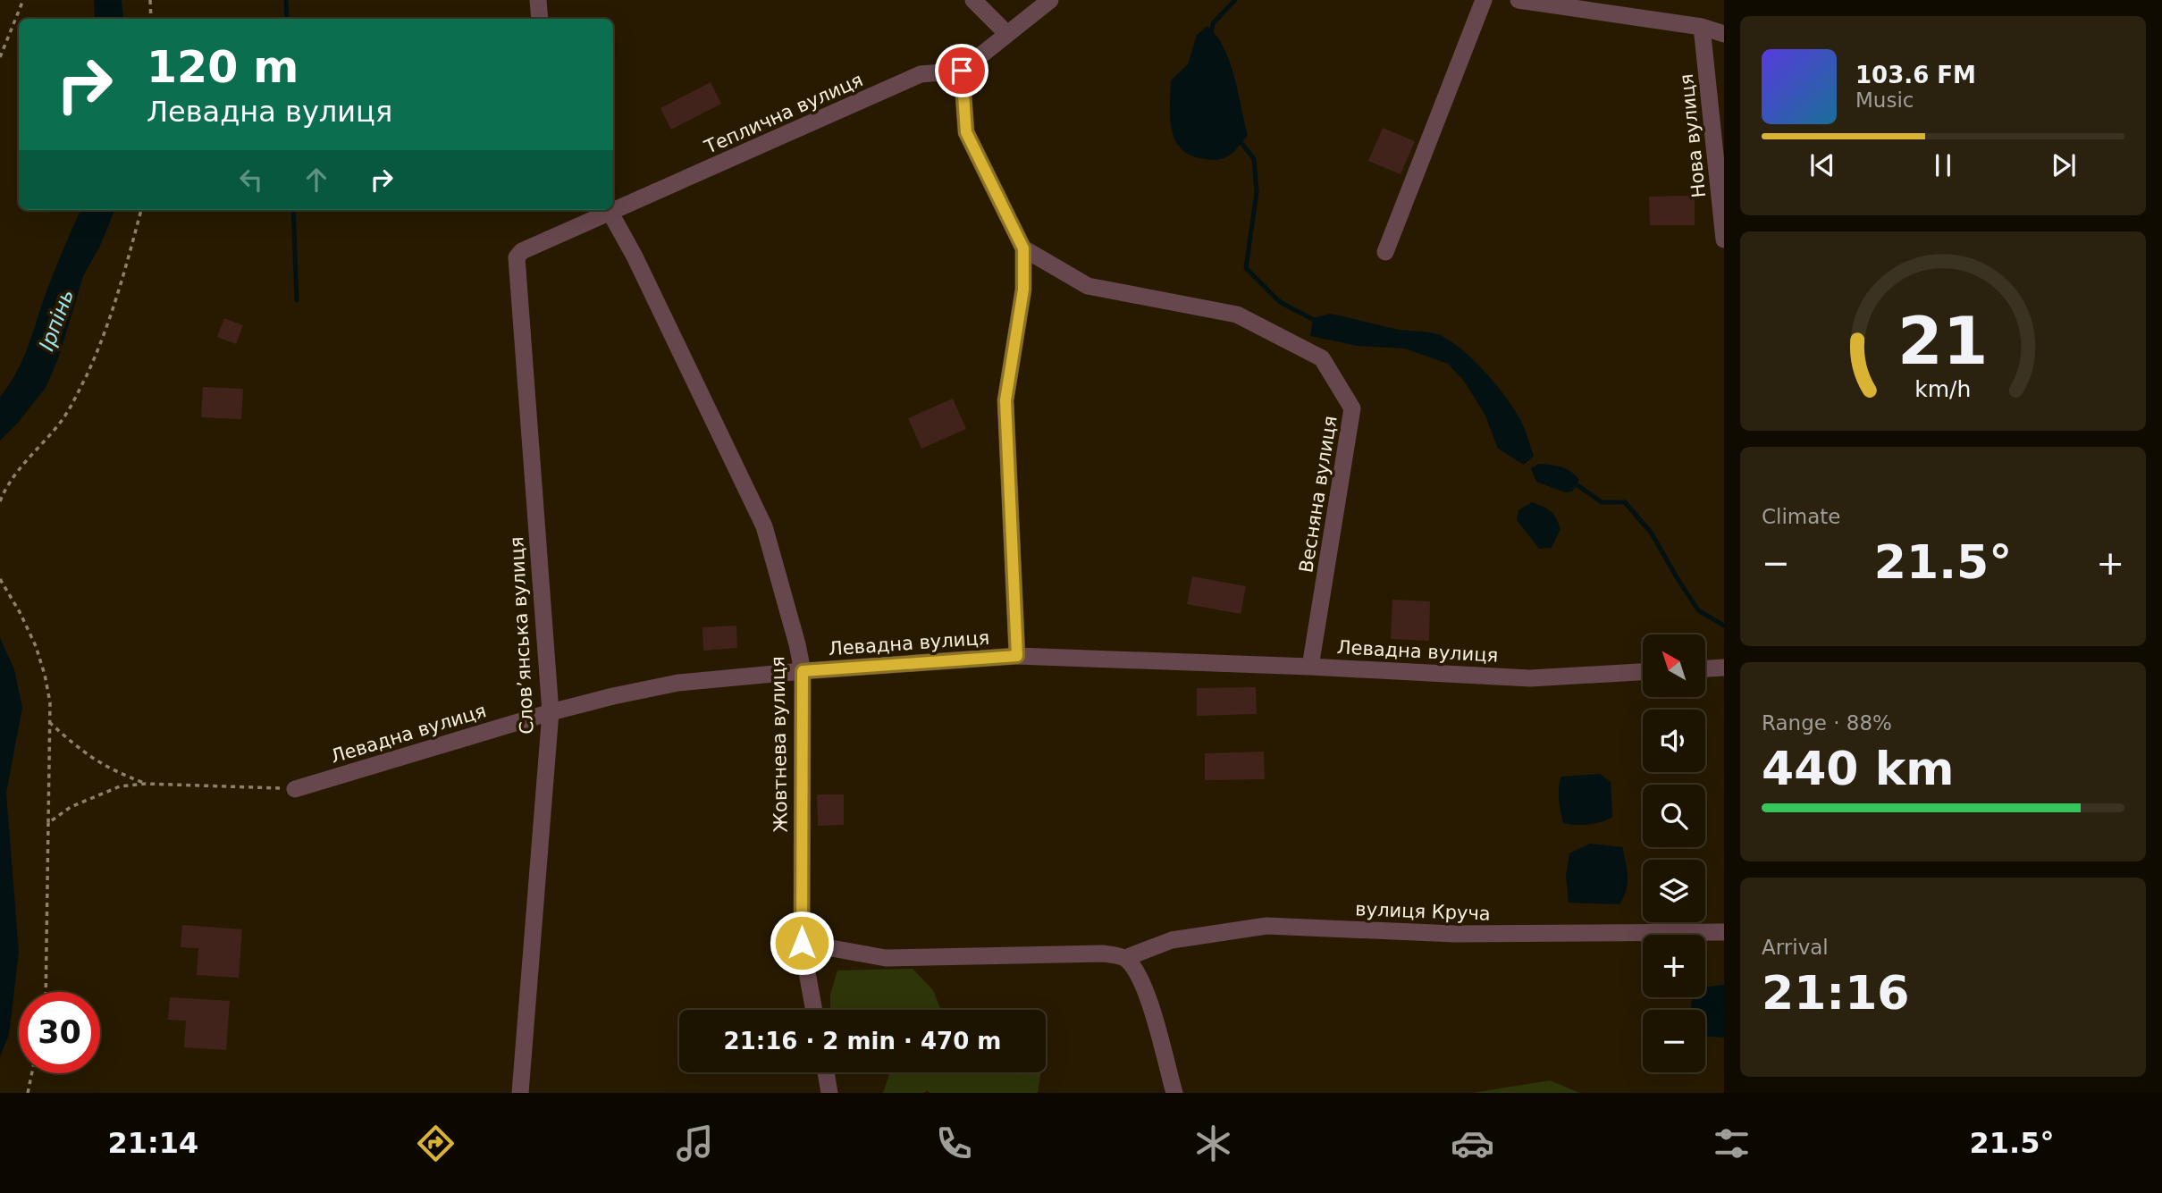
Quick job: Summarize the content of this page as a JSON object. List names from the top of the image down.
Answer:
{
  "streets": {
    "street": [
      "Теплична вулиця",
      "Нова вулиця",
      "Весняна вулиця",
      "Словʼянська вулиця",
      "Левадна вулиця",
      "Жовтнева вулиця",
      "вулиця Круча"
    ]
  },
  "crossings": [
    ["Теплична вулиця", "Словʼянська вулиця"],
    ["Весняна вулиця", "Левадна вулиця"],
    ["Словʼянська вулиця", "Левадна вулиця"],
    ["Левадна вулиця", "Жовтнева вулиця"],
    ["Жовтнева вулиця", "вулиця Круча"]
  ],
  "water": ["Ірпінь"],
  "north": "top left",
  "page": {
    "turn": ["120 m", "Левадна вулиця"],
    "song": ["103.6 FM", "Music"],
    "tile": [
      "Climate",
      ["Range · 88%", "440 km"],
      ["Arrival", "21:16"]
    ],
    "heat": ["−", "21.5°", "+"],
    "map_buttons": ["+", "−"],
    "limit": "30",
    "trip": "21:16 · 2 min · 470 m",
    "tabs": ["21:14", "21.5°"],
    "gauge": ["21", "km/h"]
  }
}
